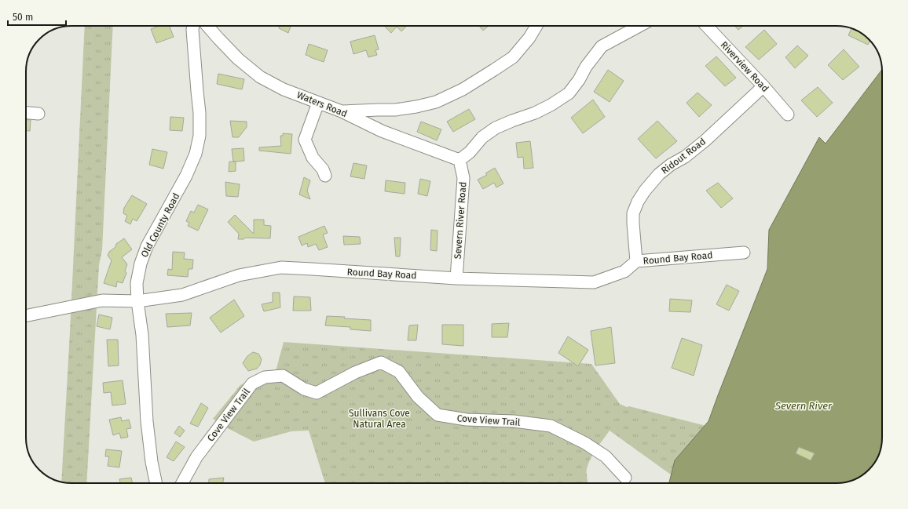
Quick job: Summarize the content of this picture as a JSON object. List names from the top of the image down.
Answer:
{
  "streets": {
    "street": [
      "Riverview Road",
      "Waters Road",
      "Ridout Road",
      "Severn River Road",
      "Old County Road",
      "Round Bay Road",
      "Cove View Trail"
    ]
  },
  "crossings": [
    ["Riverview Road", "Ridout Road"],
    ["Waters Road", "Severn River Road"],
    ["Ridout Road", "Round Bay Road"],
    ["Severn River Road", "Round Bay Road"],
    ["Old County Road", "Round Bay Road"]
  ],
  "water": ["Severn River"],
  "parks": ["Sullivans Cove Natural Area"],
  "scale_bar": "50 m"
}
